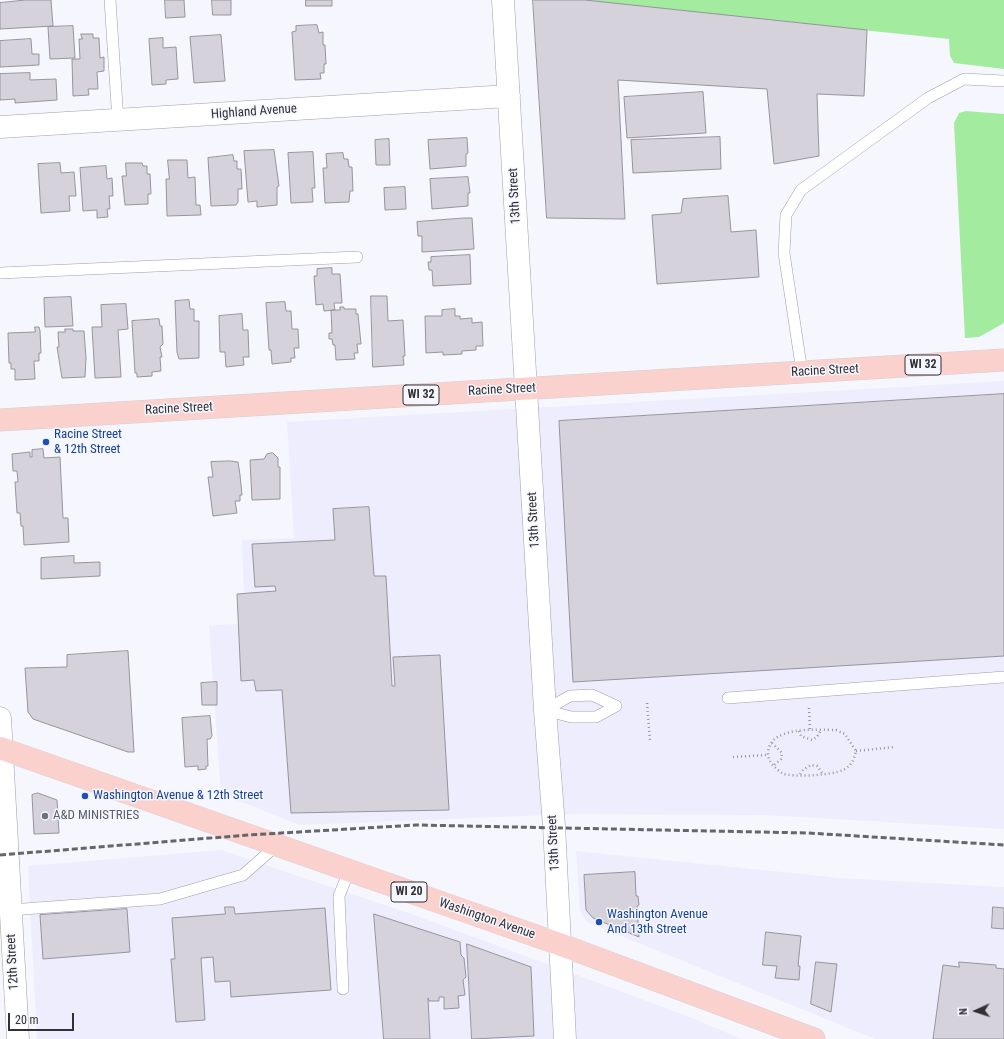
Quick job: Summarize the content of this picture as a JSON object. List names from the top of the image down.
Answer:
{
  "streets": {
    "main road": [
      "WI 32",
      "Racine Street",
      "WI 20",
      "Washington Avenue"
    ],
    "street": ["Highland Avenue", "13th Street", "12th Street"]
  },
  "crossings": [
    ["Highland Avenue", "13th Street"],
    ["13th Street", "Racine Street"],
    ["13th Street", "Washington Avenue"],
    ["Washington Avenue", "12th Street"]
  ],
  "places": [
    "Racine Street & 12th Street",
    "Washington Avenue & 12th Street",
    "A&D MINISTRIES",
    "Washington Avenue And 13th Street"
  ],
  "scale_bar": "20 m",
  "north": "left"
}
